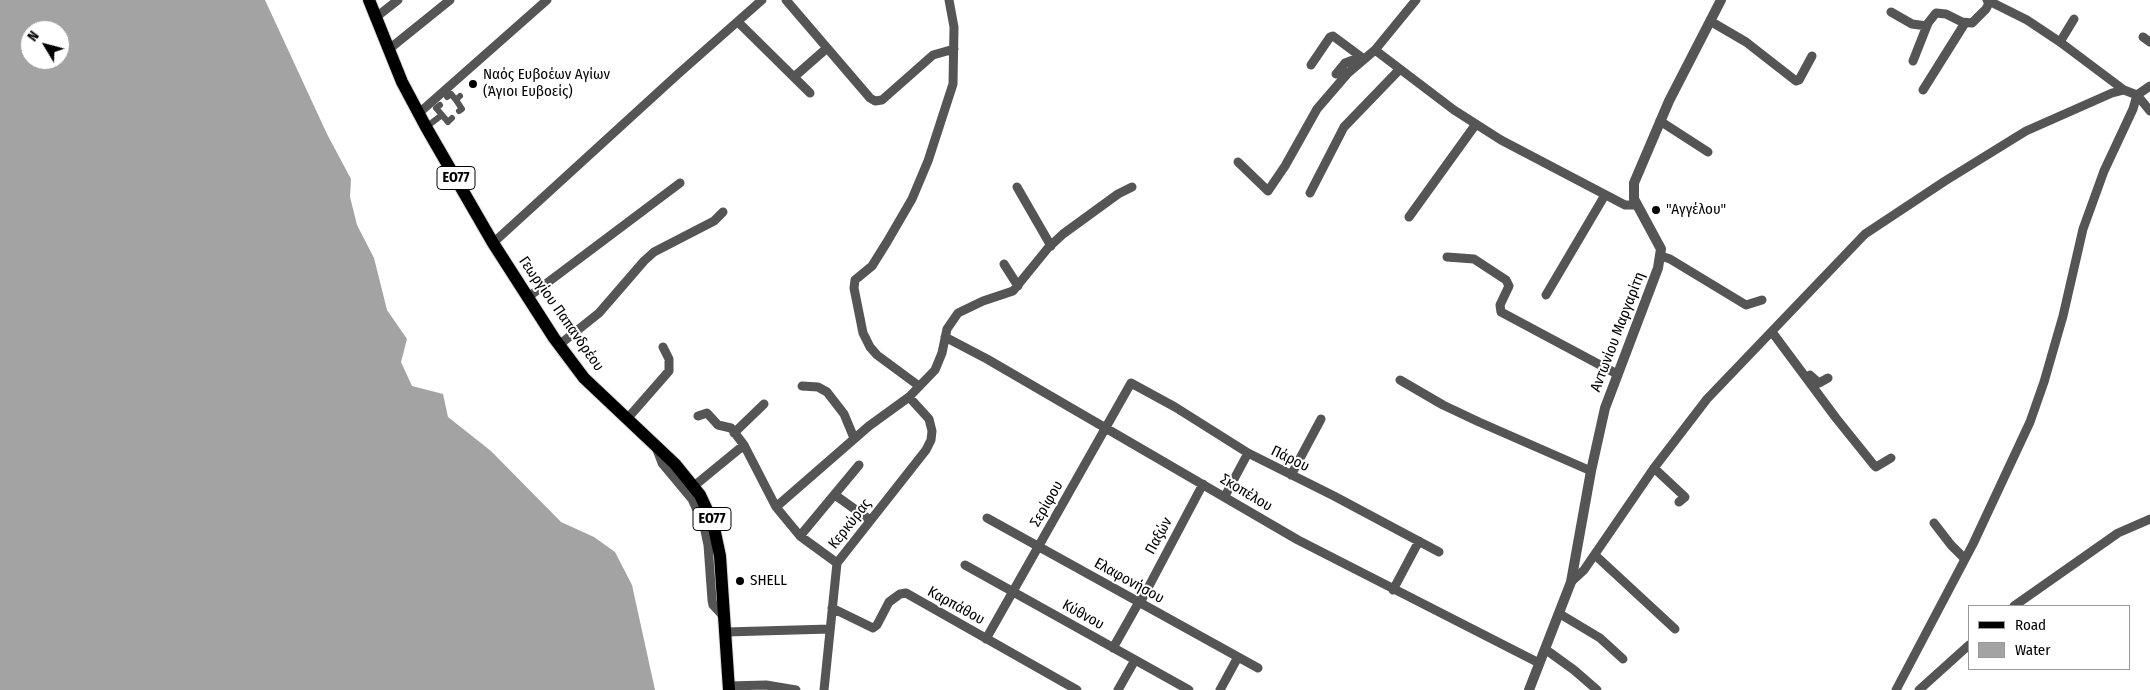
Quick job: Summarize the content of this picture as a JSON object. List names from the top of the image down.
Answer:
{
  "streets": {
    "main road": ["ΕΟ77", "Γεωργίου Παπανδρέου"],
    "street": [
      "Αντωνίου Μαργαρίτη",
      "Πάρου",
      "Σκοπέλου",
      "Σερίφου",
      "Κερκύρας",
      "Παξών",
      "Ελαφονήσου",
      "Καρπάθου",
      "Κύθνου"
    ]
  },
  "crossings": [
    ["Αντωνίου Μαργαρίτη", "Σκοπέλου"],
    ["Πάρου", "Σερίφου"],
    ["Σκοπέλου", "Σερίφου"],
    ["Σκοπέλου", "Παξών"],
    ["Σερίφου", "Ελαφονήσου"],
    ["Σερίφου", "Καρπάθου"],
    ["Σερίφου", "Κύθνου"],
    ["Κερκύρας", "Καρπάθου"],
    ["Παξών", "Ελαφονήσου"],
    ["Παξών", "Κύθνου"]
  ],
  "places": ["Ναός Ευβοέων Αγίων (Άγιοι Ευβοείς)", "\"Αγγέλου\"", "SHELL"],
  "legend": ["Road", "Water"],
  "north": "top left"
}
